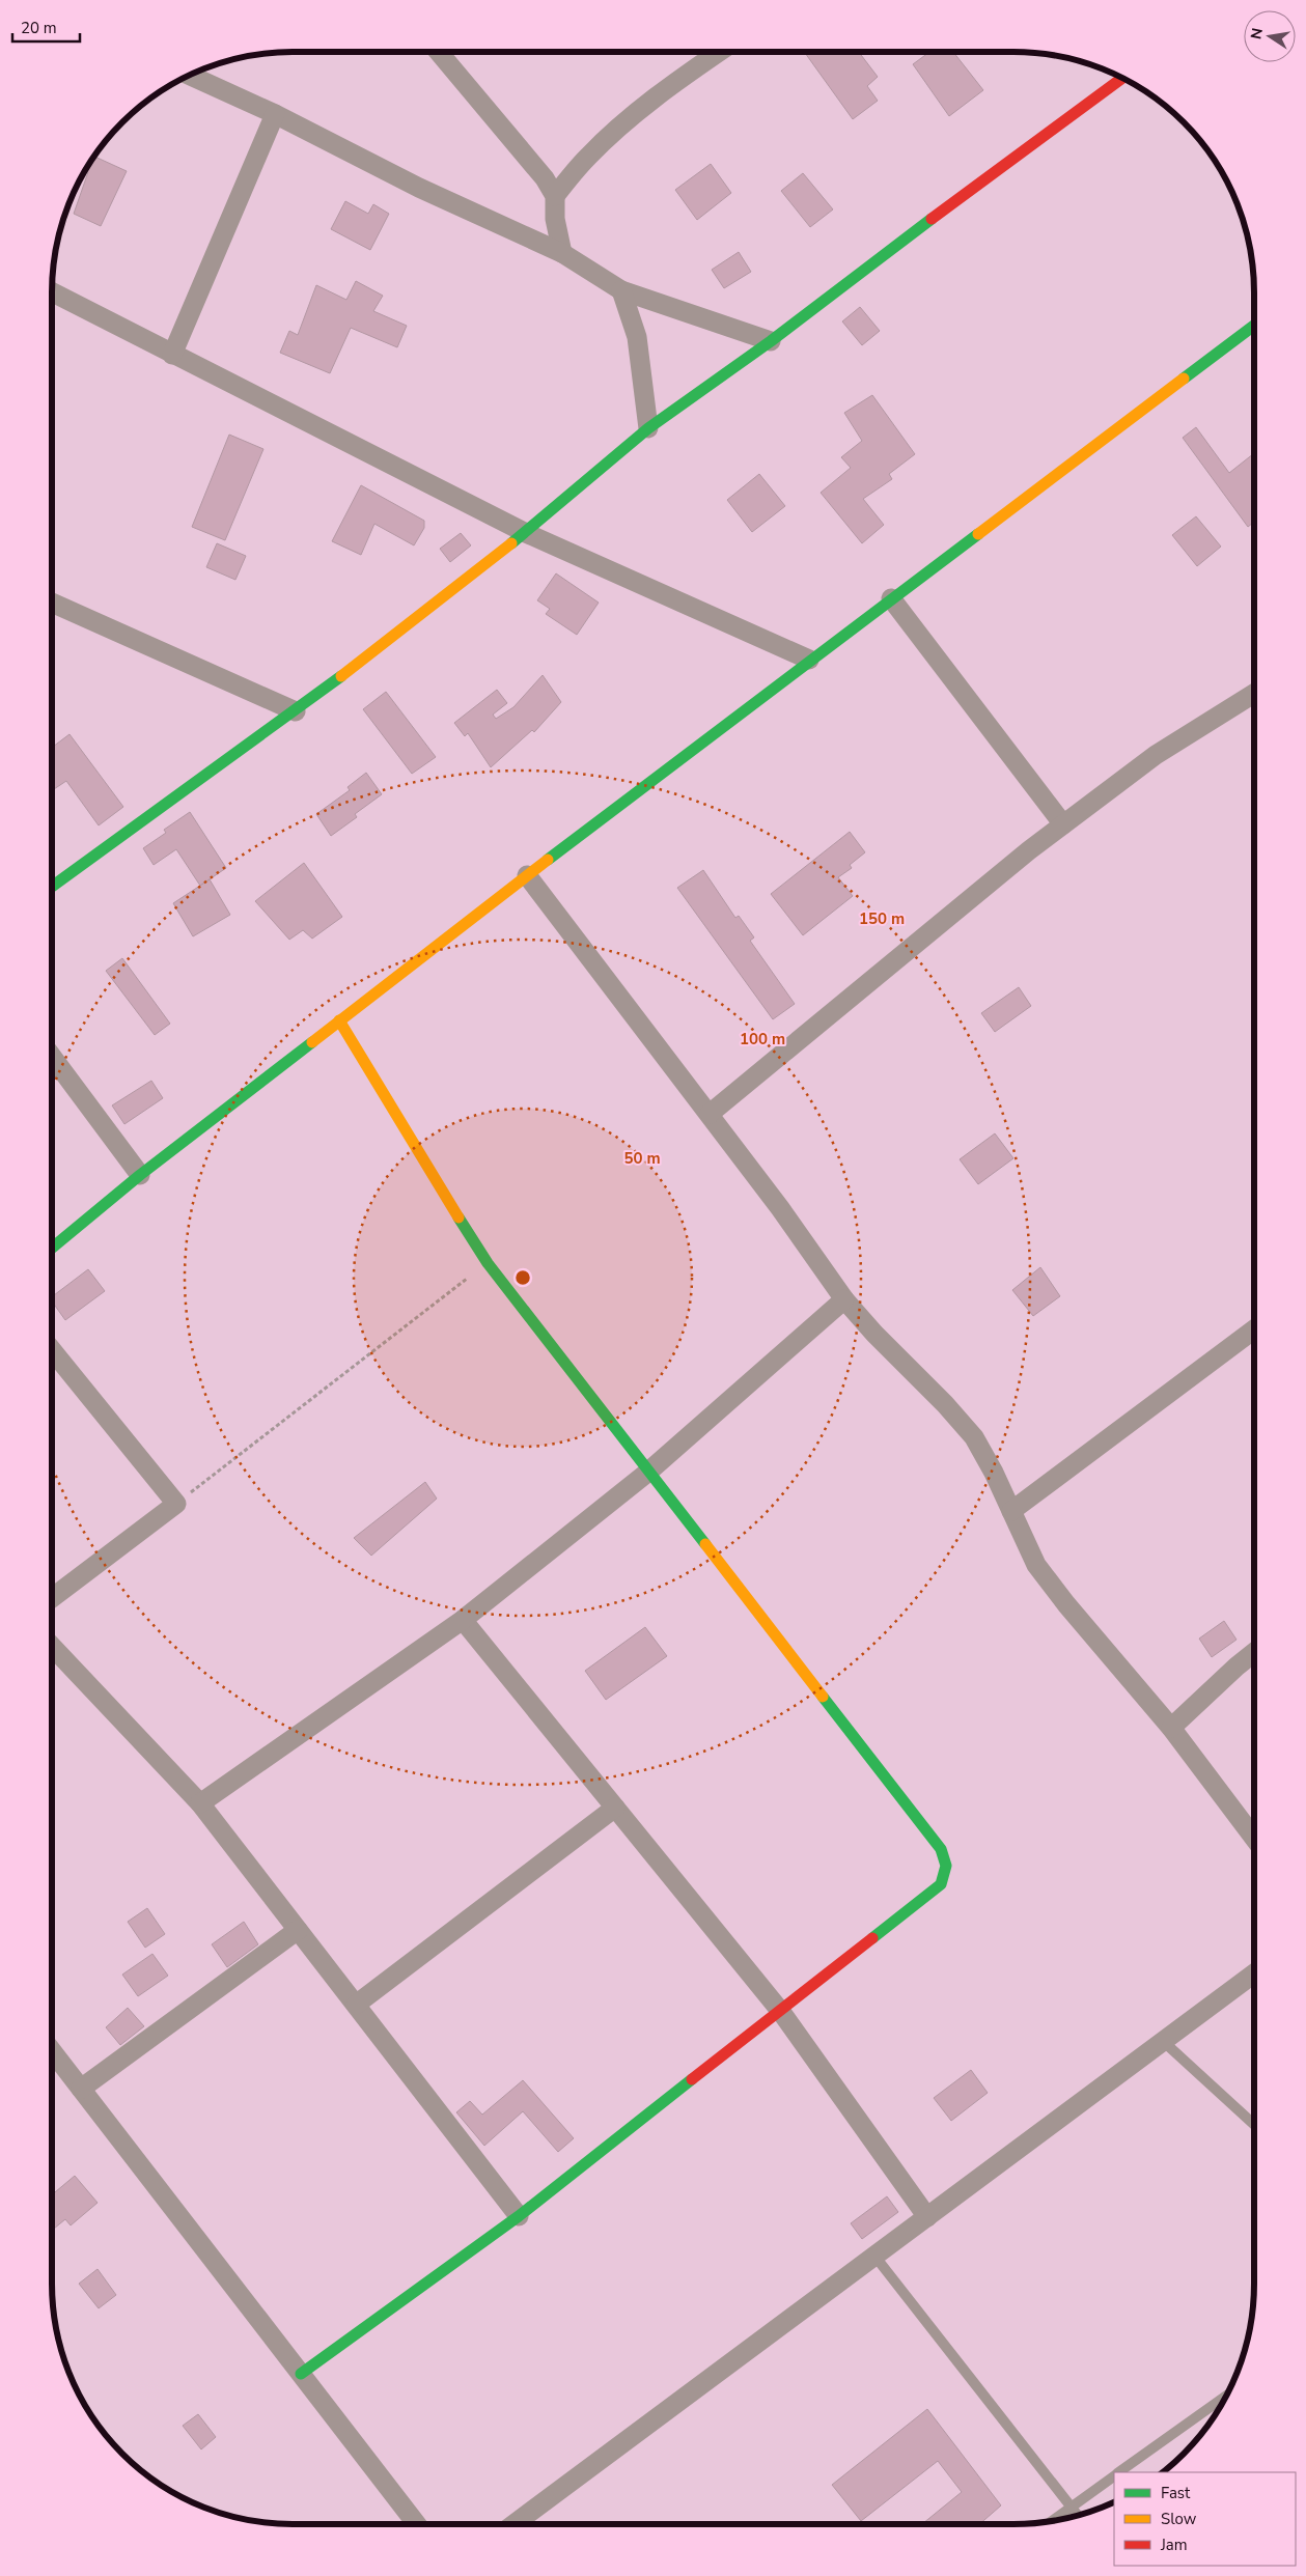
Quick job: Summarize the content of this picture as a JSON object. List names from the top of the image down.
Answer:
{
  "legend": ["Fast", "Slow", "Jam"],
  "scale_bar": "20 m",
  "north": "left",
  "rings": ["150 m", "100 m", "50 m"]
}
